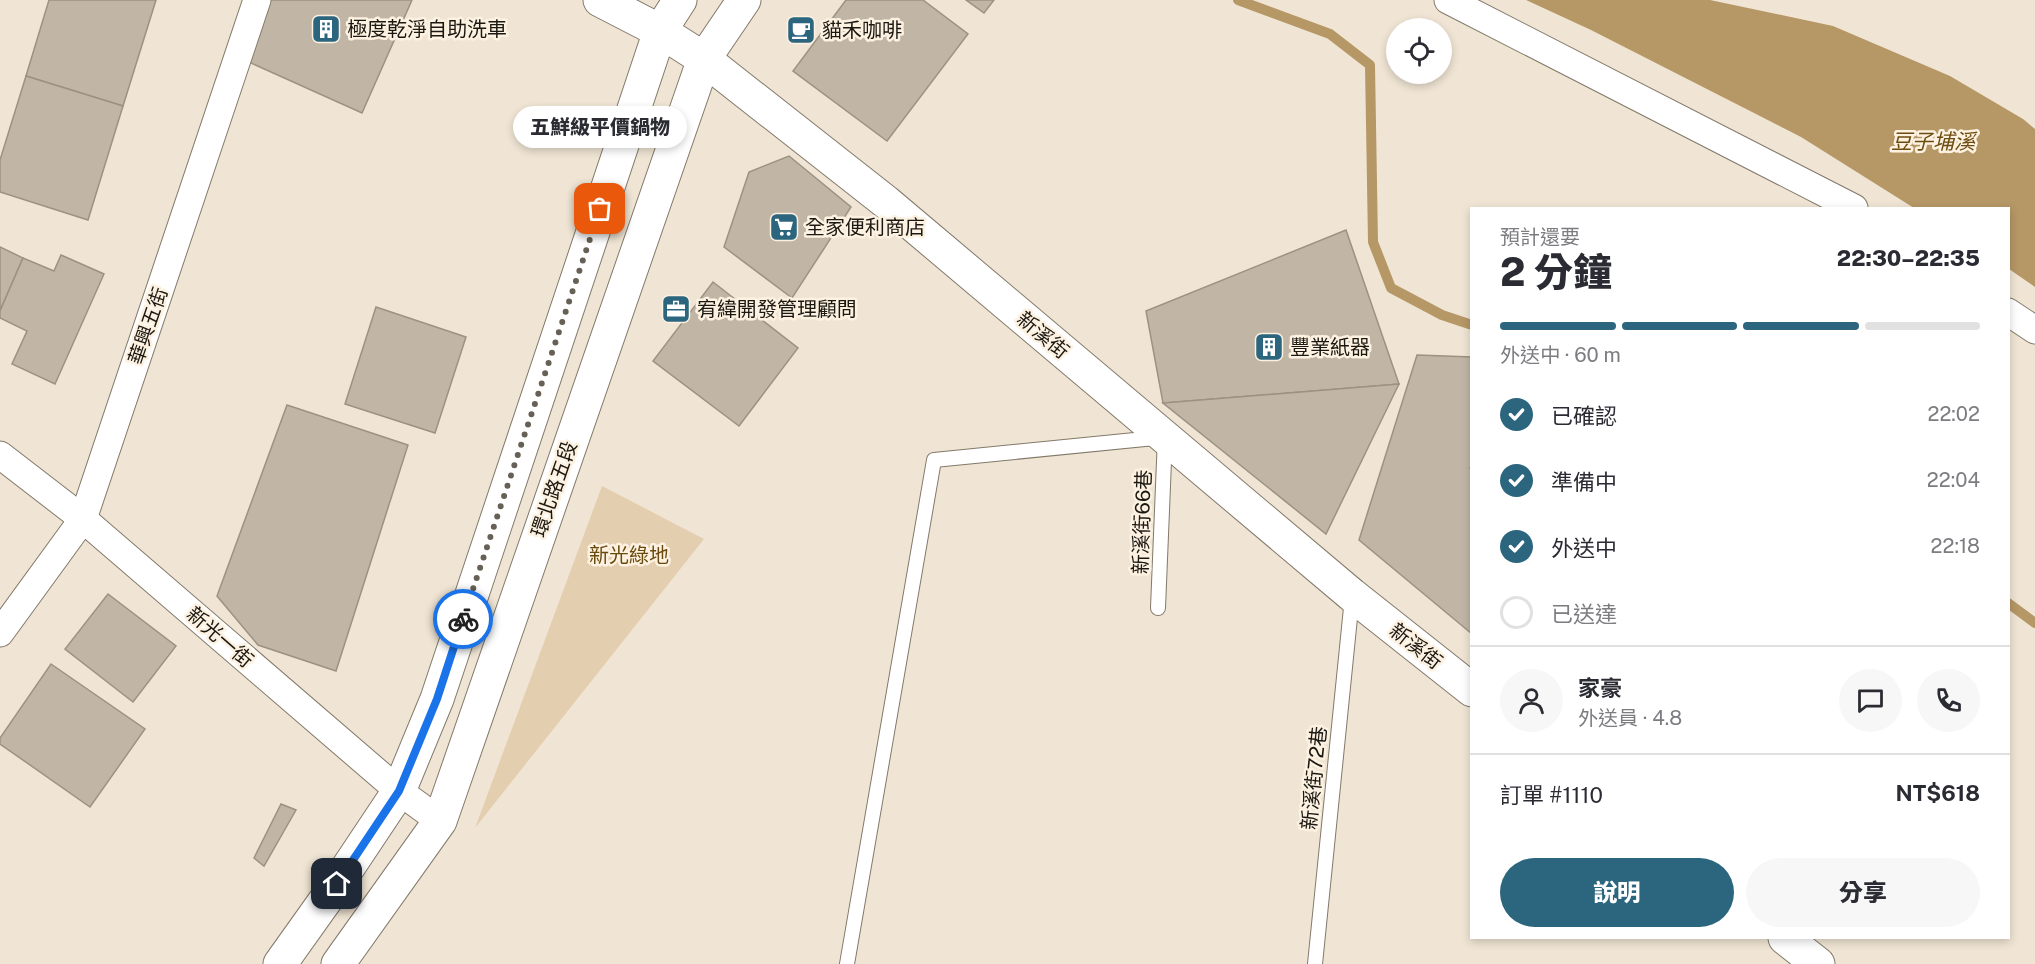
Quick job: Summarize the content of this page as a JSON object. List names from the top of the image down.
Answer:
{
  "streets": {
    "street": [
      "華興五街",
      "新溪街",
      "環北路五段",
      "新光一街"
    ],
    "lane": ["新溪街66巷", "新溪街72巷"]
  },
  "crossings": [
    ["華興五街", "新光一街"],
    ["新溪街", "環北路五段"],
    ["新溪街", "新溪街66巷"],
    ["新溪街", "新溪街72巷"],
    ["環北路五段", "新光一街"]
  ],
  "water": ["豆子埔溪"],
  "parks": ["新光綠地"],
  "places": {
    "building": ["極度乾淨自助洗車", "豐業紙器"],
    "cafe": ["貓禾咖啡"],
    "other": ["五鮮級平價鍋物"],
    "supermarket": ["全家便利商店"],
    "office": ["宥緯開發管理顧問"]
  },
  "page": {
    "bubble": "五鮮級平價鍋物",
    "heading": ["2 分鐘", "預計還要", "22:30–22:35"],
    "panel": [
      "家豪",
      "外送員 · 4.8",
      "訂單 #1110",
      "NT$618"
    ],
    "bar": "外送中 · 60 m",
    "list": [
      ["已確認", "22:02"],
      ["準備中", "22:04"],
      ["外送中", "22:18"],
      "已送達"
    ],
    "buttons": ["說明", "分享"]
  }
}
